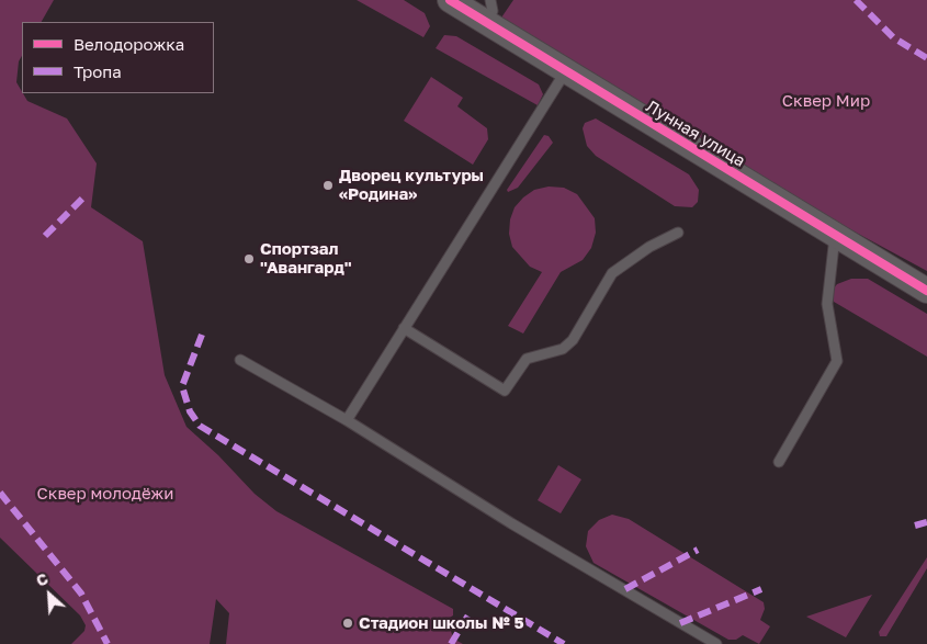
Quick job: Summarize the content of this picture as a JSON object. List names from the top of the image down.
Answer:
{
  "streets": {
    "street": ["Лунная улица"]
  },
  "parks": ["Сквер Мир", "Сквер молодёжи"],
  "places": ["Дворец культуры «Родина»", "Спортзал \"Авангард\"", "Стадион школы № 5"],
  "legend": ["Велодорожка", "Тропа"],
  "north": "top left"
}
